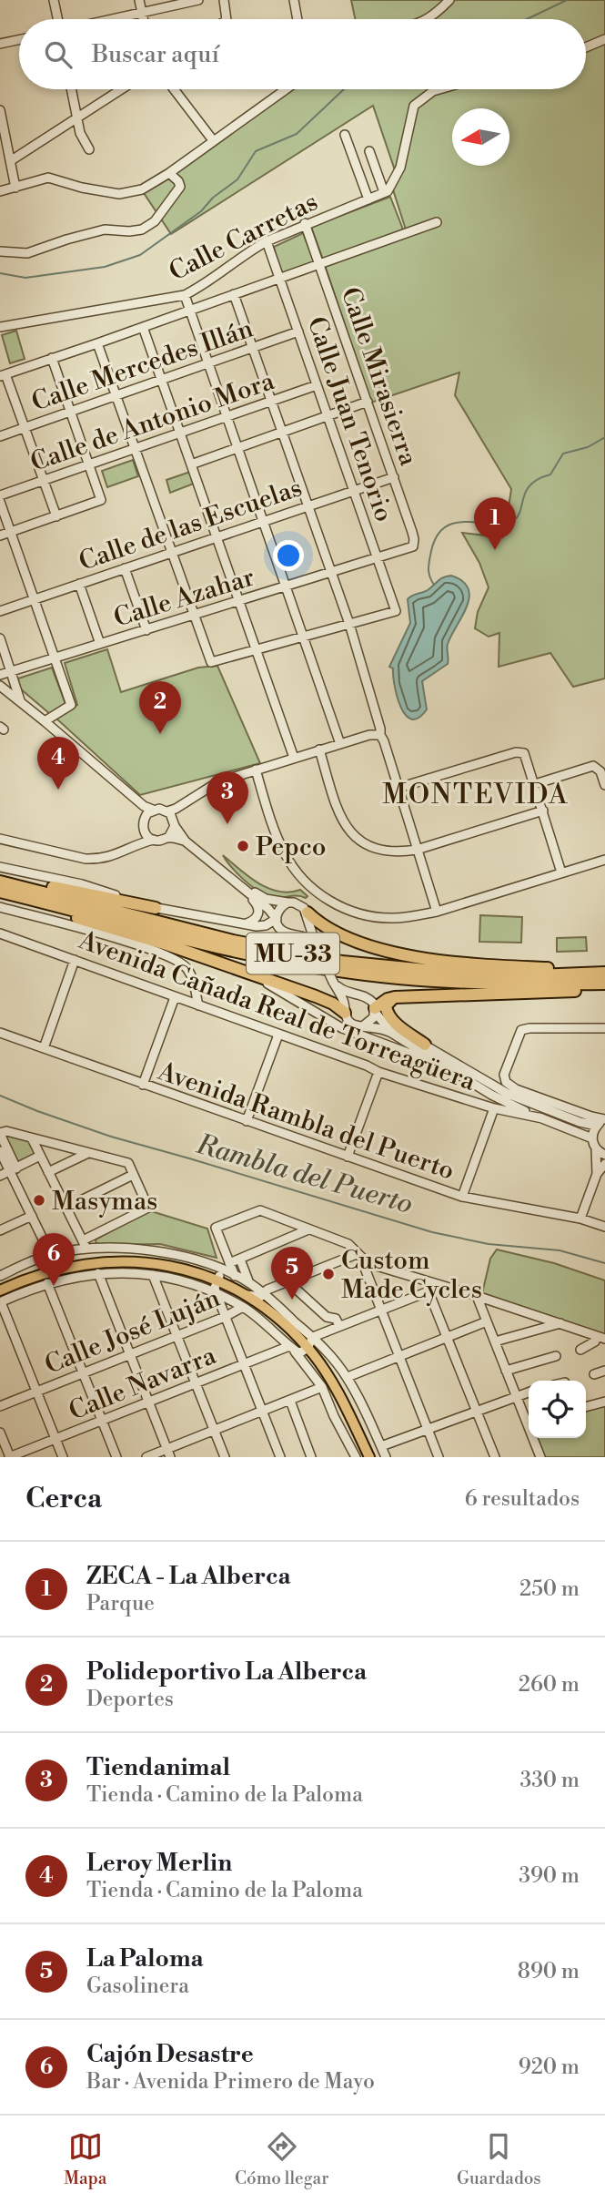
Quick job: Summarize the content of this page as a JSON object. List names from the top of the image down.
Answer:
{
  "streets": {
    "highway": ["MU-33"],
    "street": [
      "Calle Carretas",
      "Calle Mercedes Illán",
      "Calle Mirasierra",
      "Calle Juan Tenorio",
      "Calle de Antonio Mora",
      "Calle de las Escuelas",
      "Calle Azahar",
      "Avenida Cañada Real de Torreagüera",
      "Avenida Rambla del Puerto",
      "Calle José Luján",
      "Calle Navarra"
    ]
  },
  "crossings": [
    ["Calle Carretas", "Calle Mirasierra"],
    ["Calle Carretas", "Calle Juan Tenorio"],
    ["Calle Mercedes Illán", "Calle Juan Tenorio"],
    ["Calle Mirasierra", "Calle de las Escuelas"],
    ["Calle Mirasierra", "Calle Azahar"],
    ["Calle Juan Tenorio", "Calle de Antonio Mora"],
    ["Calle Juan Tenorio", "Calle de las Escuelas"],
    ["Calle Juan Tenorio", "Calle Azahar"]
  ],
  "districts": ["MONTEVIDA"],
  "water": ["Rambla del Puerto"],
  "places": ["Pepco", "Masymas", "Custom Made Cycles"],
  "north": "left",
  "page": {
    "search": "Buscar aquí",
    "pins": [
      "1",
      "2",
      "4",
      "3",
      "6",
      "5"
    ],
    "heading": ["Cerca", "6 resultados"],
    "list": [
      {
        "mark": "1",
        "name": "ZECA - La Alberca",
        "note": "Parque",
        "value": "250 m"
      },
      {
        "mark": "2",
        "name": "Polideportivo La Alberca",
        "note": "Deportes",
        "value": "260 m"
      },
      {
        "mark": "3",
        "name": "Tiendanimal",
        "note": "Tienda · Camino de la Paloma",
        "value": "330 m"
      },
      {
        "mark": "4",
        "name": "Leroy Merlin",
        "note": "Tienda · Camino de la Paloma",
        "value": "390 m"
      },
      {
        "mark": "5",
        "name": "La Paloma",
        "note": "Gasolinera",
        "value": "890 m"
      },
      {
        "mark": "6",
        "name": "Cajón Desastre",
        "note": "Bar · Avenida Primero de Mayo",
        "value": "920 m"
      }
    ],
    "nav": ["Mapa", "Cómo llegar", "Guardados"]
  }
}
